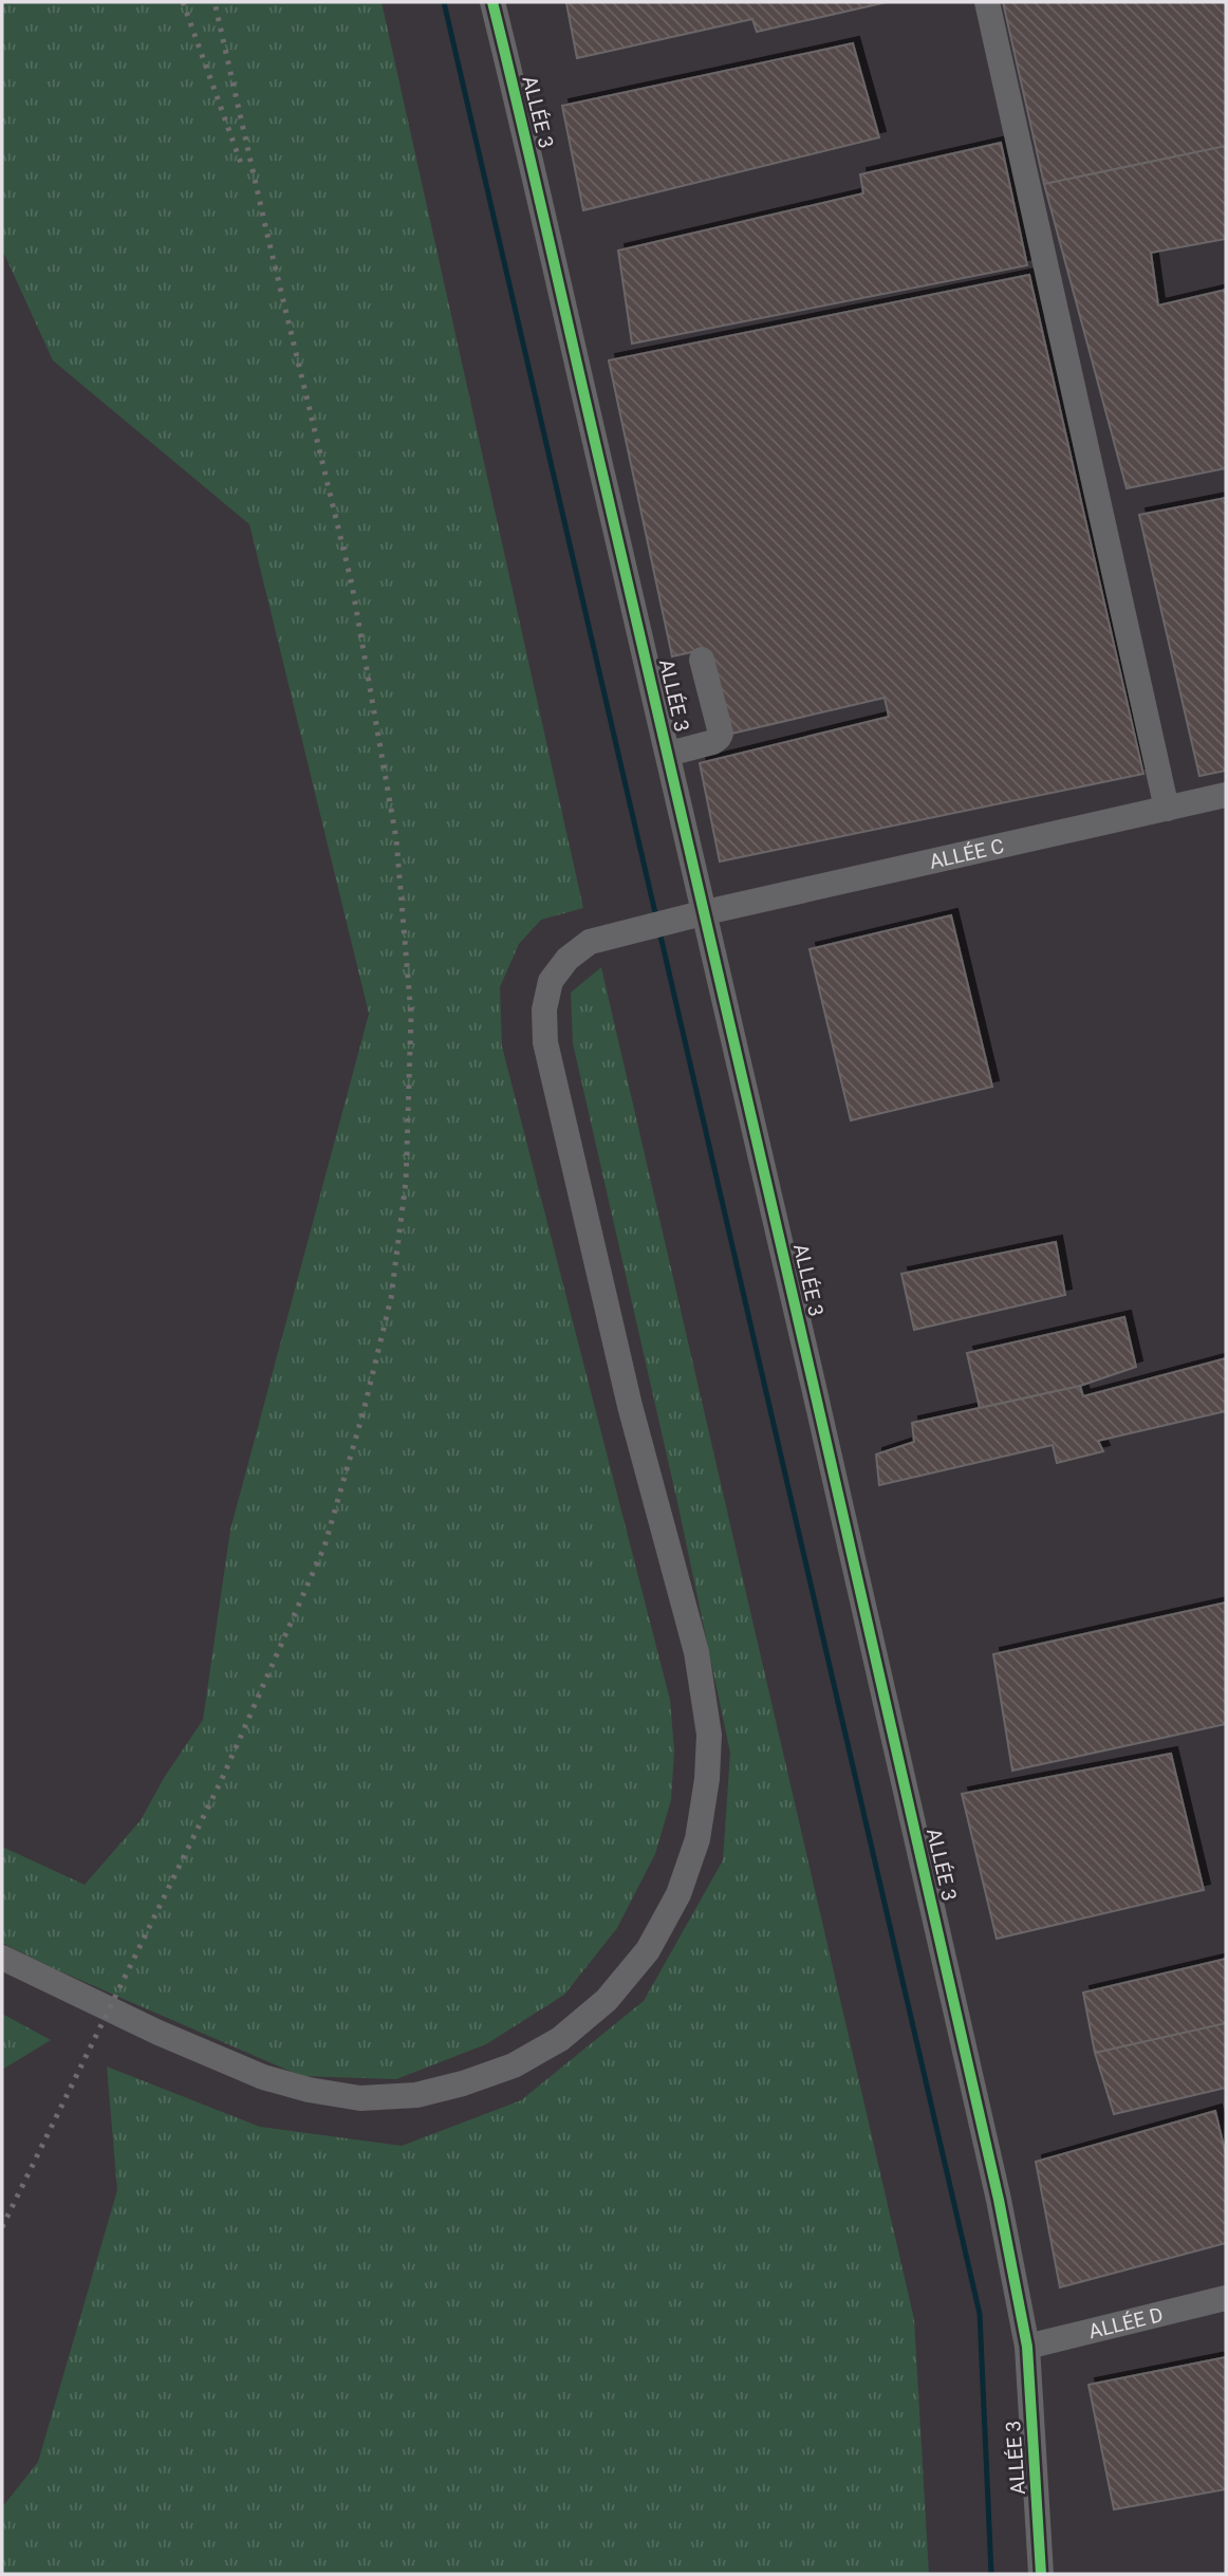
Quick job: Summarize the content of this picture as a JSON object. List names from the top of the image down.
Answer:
{
  "streets": {
    "street": ["ALLÉE 3", "ALLÉE C", "ALLÉE D"]
  },
  "crossings": [
    ["ALLÉE 3", "ALLÉE C"],
    ["ALLÉE 3", "ALLÉE D"]
  ]
}
